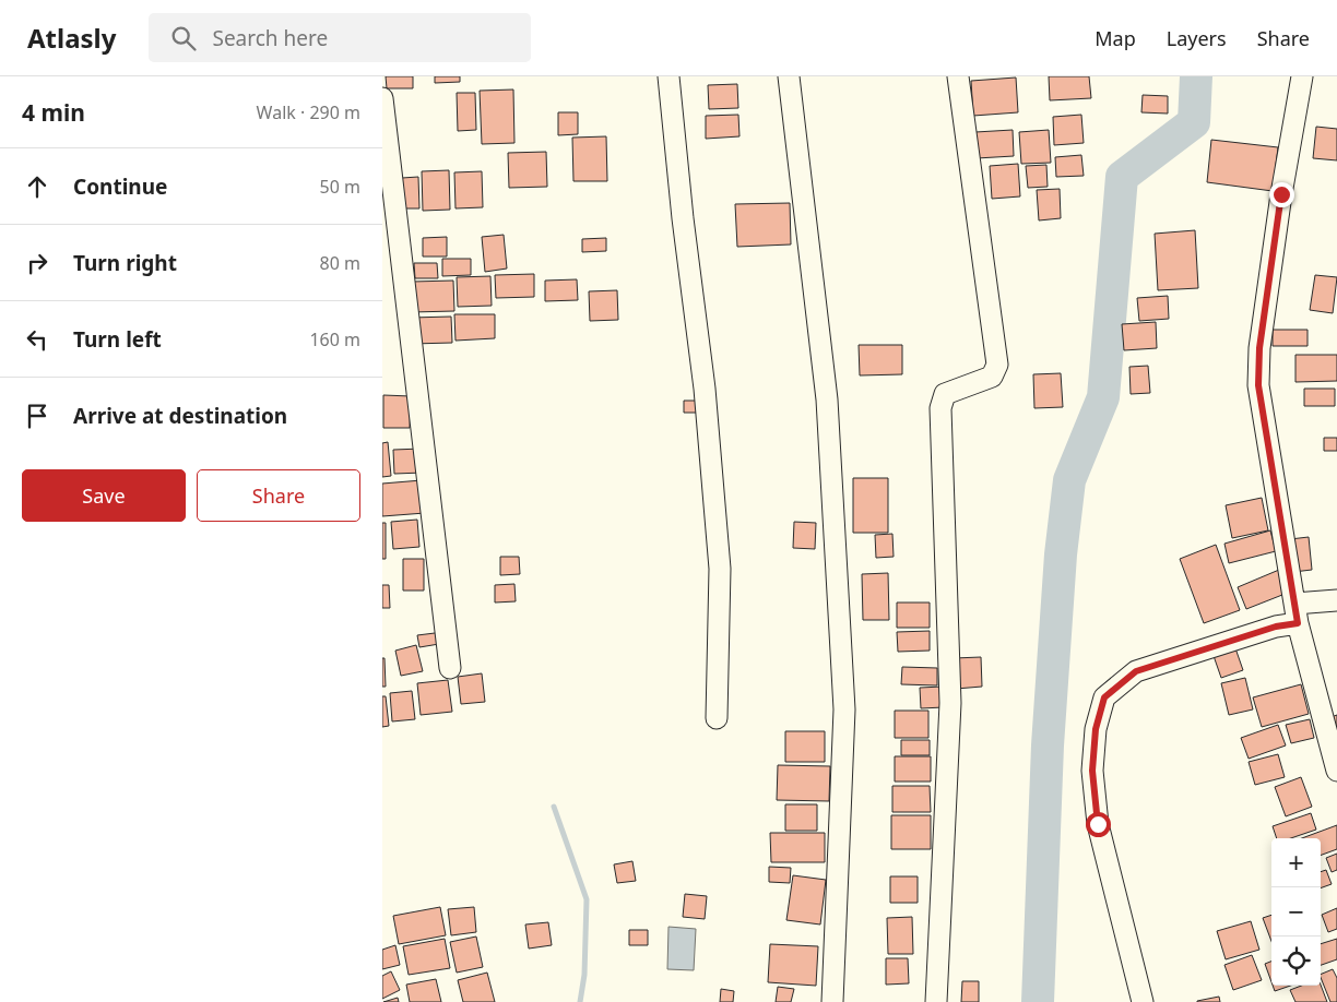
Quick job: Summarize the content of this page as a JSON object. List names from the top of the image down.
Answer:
{
  "page": {
    "header": "Atlasly",
    "search": "Search here",
    "nav": ["Map", "Layers", "Share"],
    "heading": ["4 min", "Walk · 290 m"],
    "list": [
      ["Continue", "50 m"],
      ["Turn right", "80 m"],
      ["Turn left", "160 m"],
      "Arrive at destination"
    ],
    "buttons": ["Save", "Share"],
    "map_buttons": ["+", "−"]
  }
}
